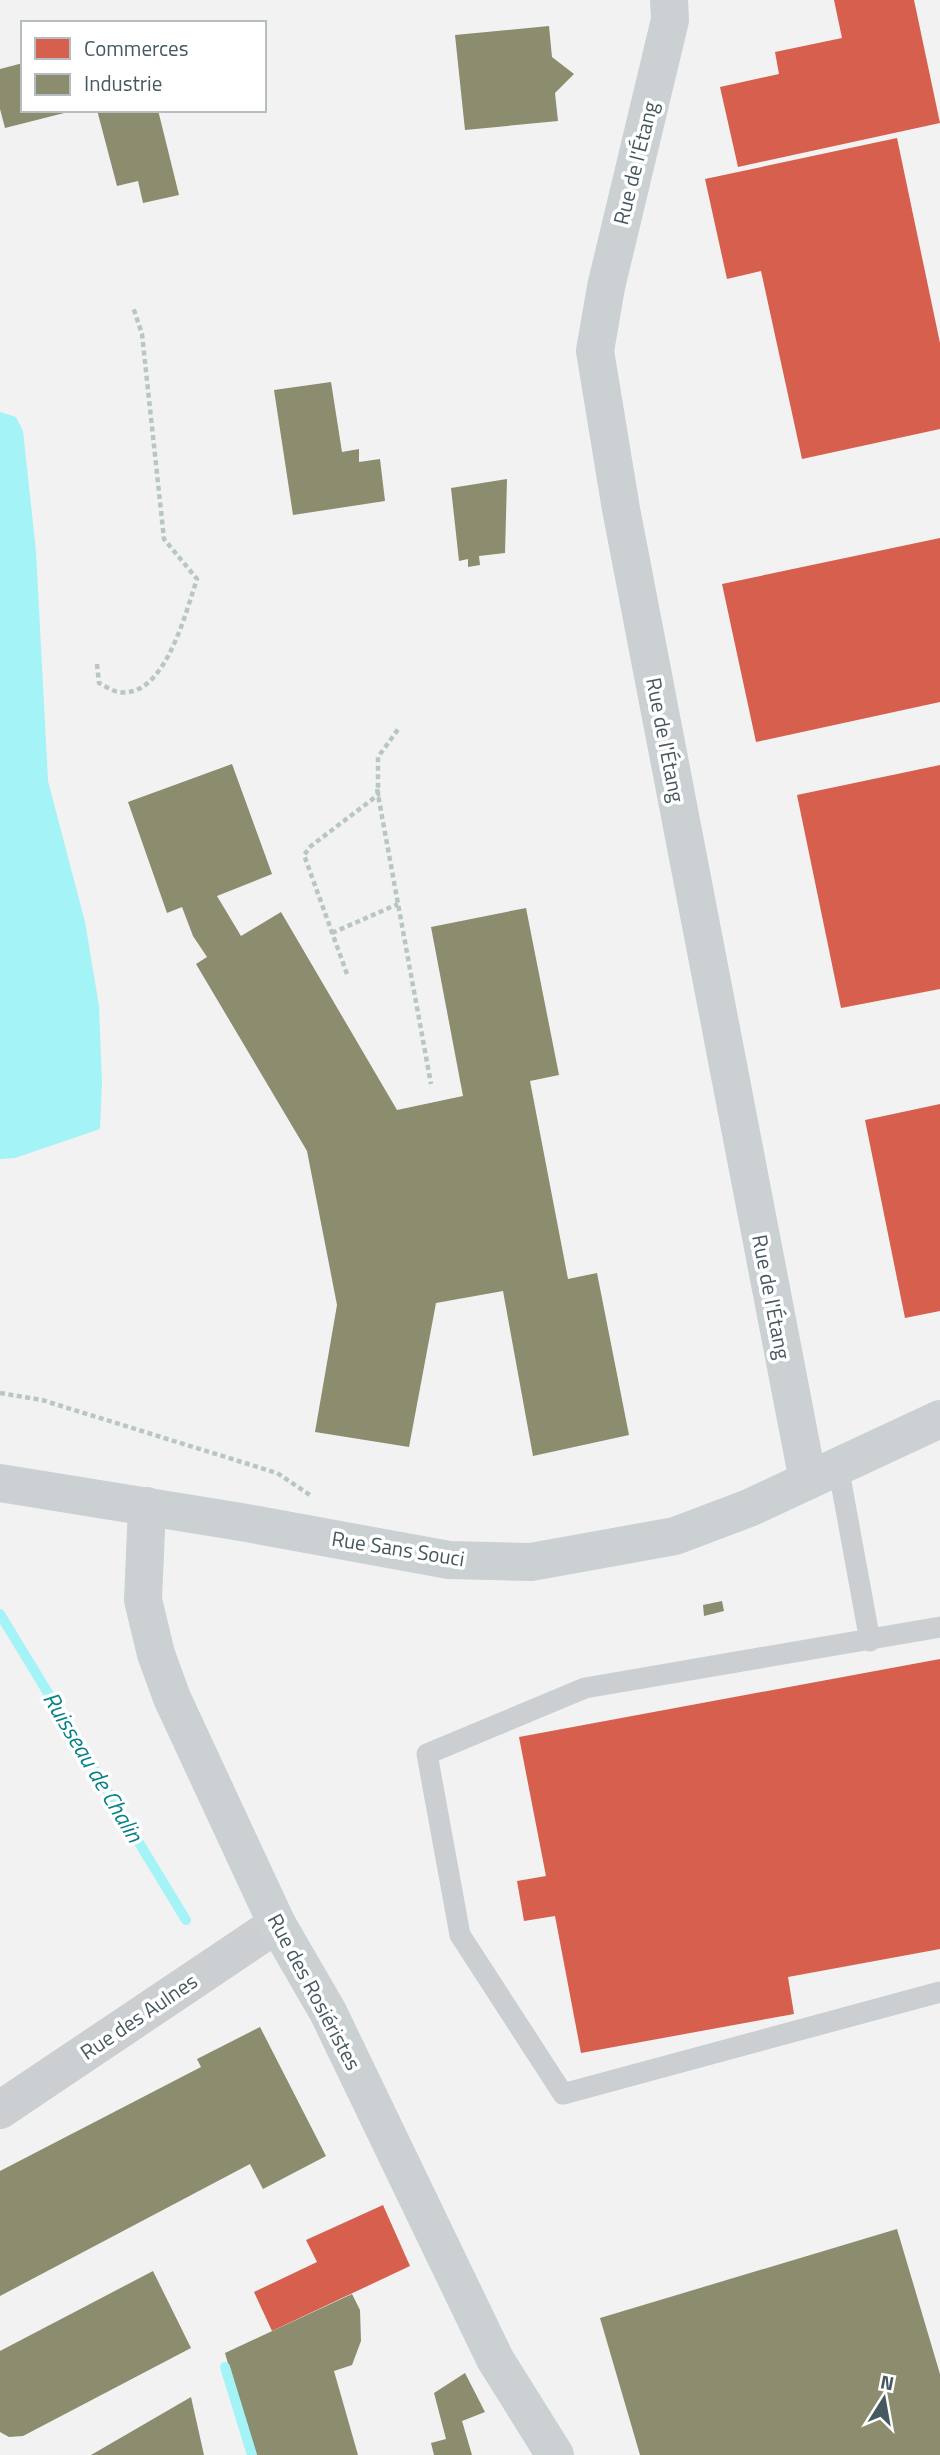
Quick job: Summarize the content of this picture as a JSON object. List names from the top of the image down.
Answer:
{
  "streets": {
    "street": [
      "Rue de l'Étang",
      "Rue Sans Souci",
      "Rue des Rosiéristes",
      "Rue des Aulnes"
    ]
  },
  "crossings": [
    ["Rue de l'Étang", "Rue Sans Souci"],
    ["Rue Sans Souci", "Rue des Rosiéristes"],
    ["Rue des Rosiéristes", "Rue des Aulnes"]
  ],
  "water": ["Ruisseau de Chalin"],
  "legend": ["Commerces", "Industrie"],
  "north": "top"
}
